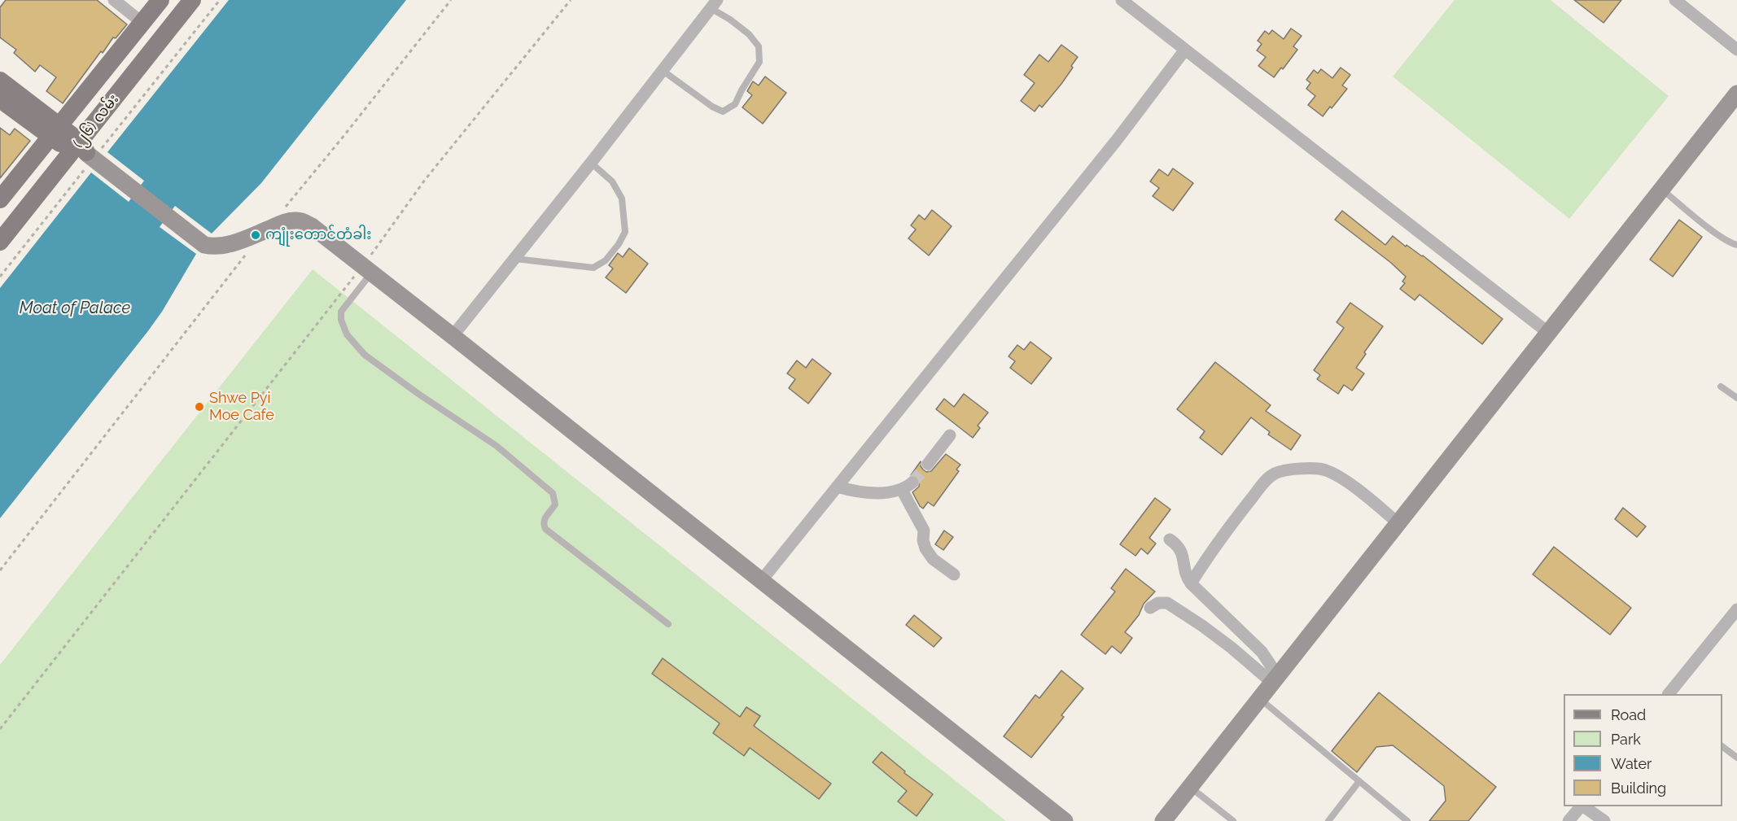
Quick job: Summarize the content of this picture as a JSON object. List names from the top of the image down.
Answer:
{
  "streets": {
    "main road": ["(၂၆) လမ်း"]
  },
  "water": ["Moat of Palace"],
  "places": ["ကျုံးတောင်တံခါး", "Shwe Pyi Moe Cafe"],
  "legend": [
    "Road",
    "Park",
    "Water",
    "Building"
  ]
}
